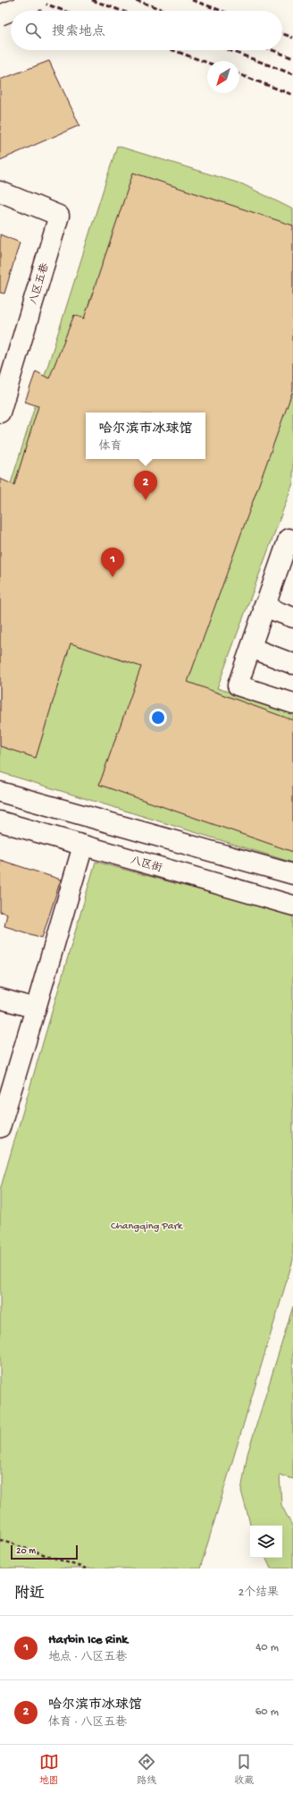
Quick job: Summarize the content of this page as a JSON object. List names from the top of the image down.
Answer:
{
  "streets": {
    "main road": ["八区五巷", "八区街"]
  },
  "parks": ["Changqing Park"],
  "scale_bar": "20 m",
  "north": "bottom left",
  "page": {
    "search": "搜索地点",
    "popup": ["哈尔滨市冰球馆", "体育"],
    "pins": ["2", "1"],
    "scale": "20 m",
    "heading": ["附近", "2个结果"],
    "list": [
      {
        "mark": "1",
        "name": "Harbin Ice Rink",
        "note": "地点 · 八区五巷",
        "value": "40 m"
      },
      {
        "mark": "2",
        "name": "哈尔滨市冰球馆",
        "note": "体育 · 八区五巷",
        "value": "60 m"
      }
    ],
    "nav": ["地图", "路线", "收藏"]
  }
}
